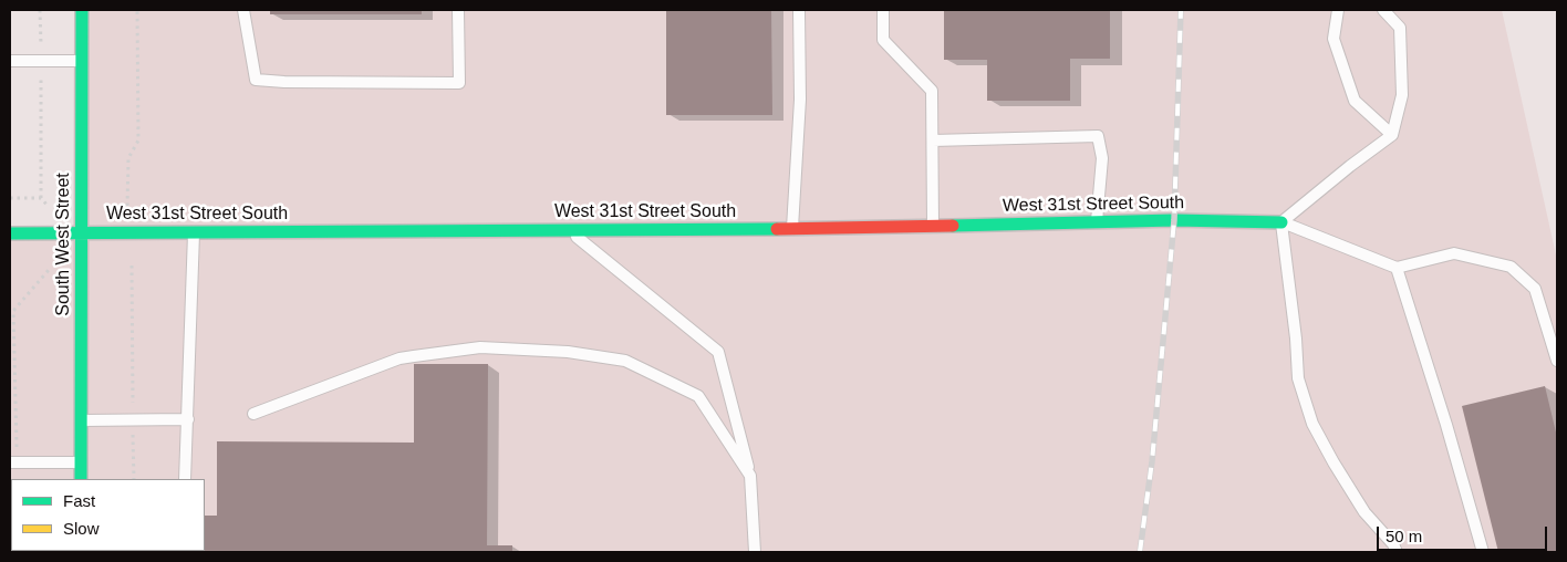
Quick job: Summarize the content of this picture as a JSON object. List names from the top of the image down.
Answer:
{
  "streets": {
    "street": ["West 31st Street South", "South West Street"]
  },
  "crossings": [
    ["West 31st Street South", "South West Street"]
  ],
  "legend": ["Fast", "Slow"],
  "scale_bar": "50 m"
}
